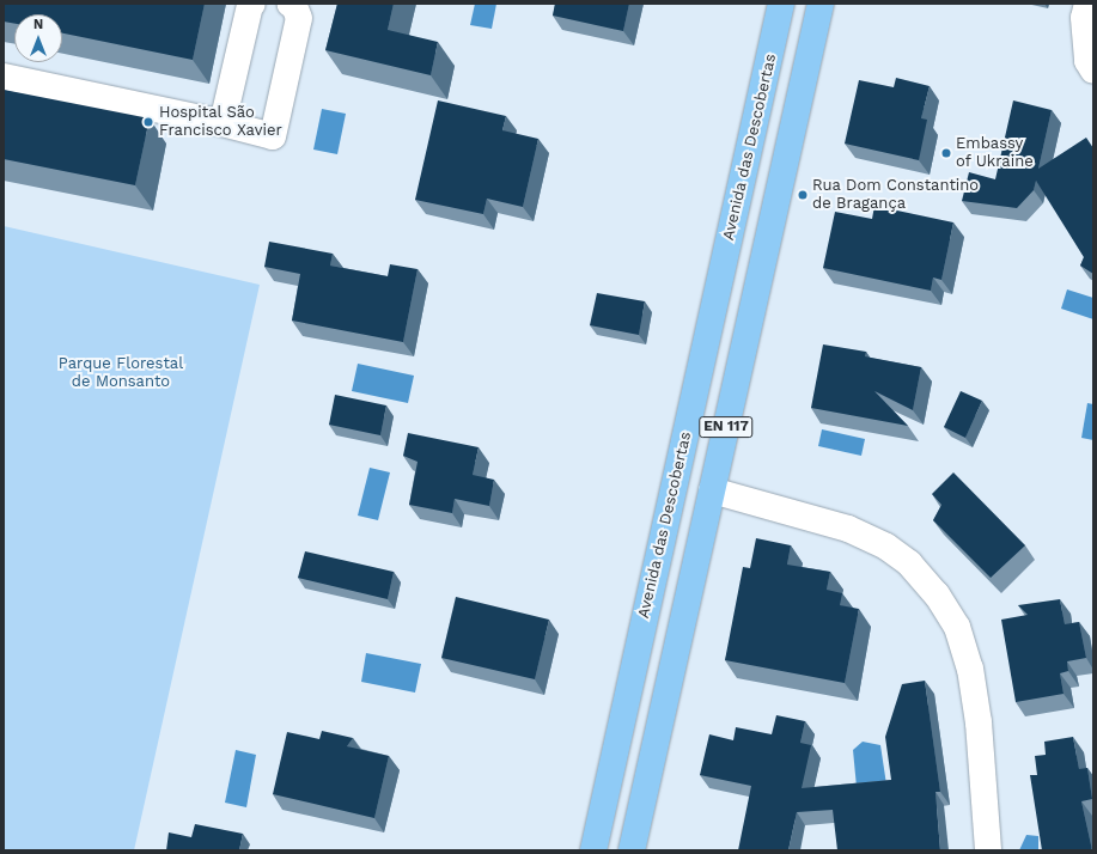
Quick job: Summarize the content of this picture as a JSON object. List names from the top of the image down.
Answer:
{
  "streets": {
    "main road": ["Avenida das Descobertas", "EN 117"]
  },
  "parks": ["Parque Florestal de Monsanto"],
  "places": ["Hospital São Francisco Xavier", "Embassy of Ukraine", "Rua Dom Constantino de Bragança"],
  "north": "top"
}
